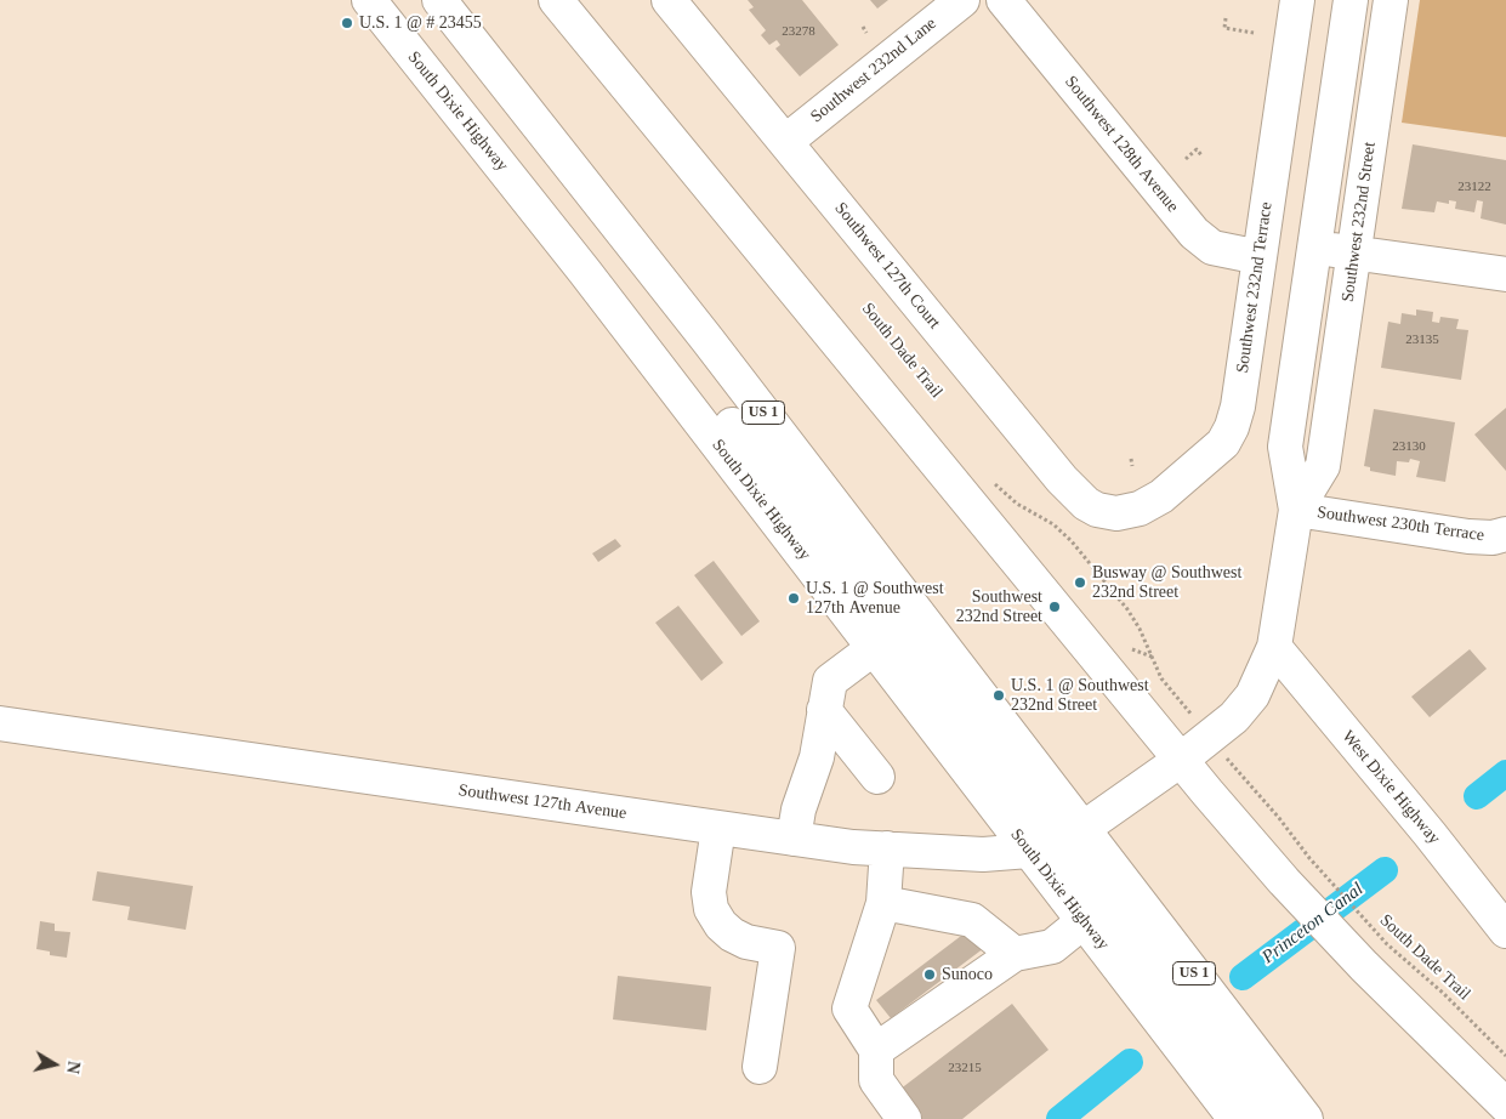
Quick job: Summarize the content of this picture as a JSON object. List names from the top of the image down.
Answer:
{
  "streets": {
    "main road": [
      "Southwest 232nd Lane",
      "South Dixie Highway",
      "Southwest 128th Avenue",
      "Southwest 232nd Street",
      "Southwest 127th Court",
      "Southwest 232nd Terrace",
      "US 1",
      "Southwest 230th Terrace",
      "West Dixie Highway",
      "Southwest 127th Avenue"
    ],
    "path": ["South Dade Trail"]
  },
  "crossings": [
    ["Southwest 232nd Lane", "Southwest 127th Court"],
    ["South Dixie Highway", "Southwest 127th Avenue"],
    ["Southwest 128th Avenue", "Southwest 232nd Terrace"],
    ["Southwest 232nd Street", "US 1"],
    ["Southwest 232nd Street", "Southwest 230th Terrace"],
    ["Southwest 232nd Street", "West Dixie Highway"],
    ["Southwest 232nd Street", "Southwest 127th Avenue"],
    ["Southwest 127th Court", "Southwest 232nd Terrace"],
    ["US 1", "Southwest 127th Avenue"]
  ],
  "water": ["Princeton Canal"],
  "places": [
    "U.S. 1 @ # 23455",
    "Busway @ Southwest 232nd Street",
    "U.S. 1 @ Southwest 127th Avenue",
    "Southwest 232nd Street",
    "U.S. 1 @ Southwest 232nd Street",
    "Sunoco"
  ],
  "house_numbers": [
    "23278",
    "23122",
    "23135",
    "23130",
    "23215"
  ],
  "north": "right"
}
